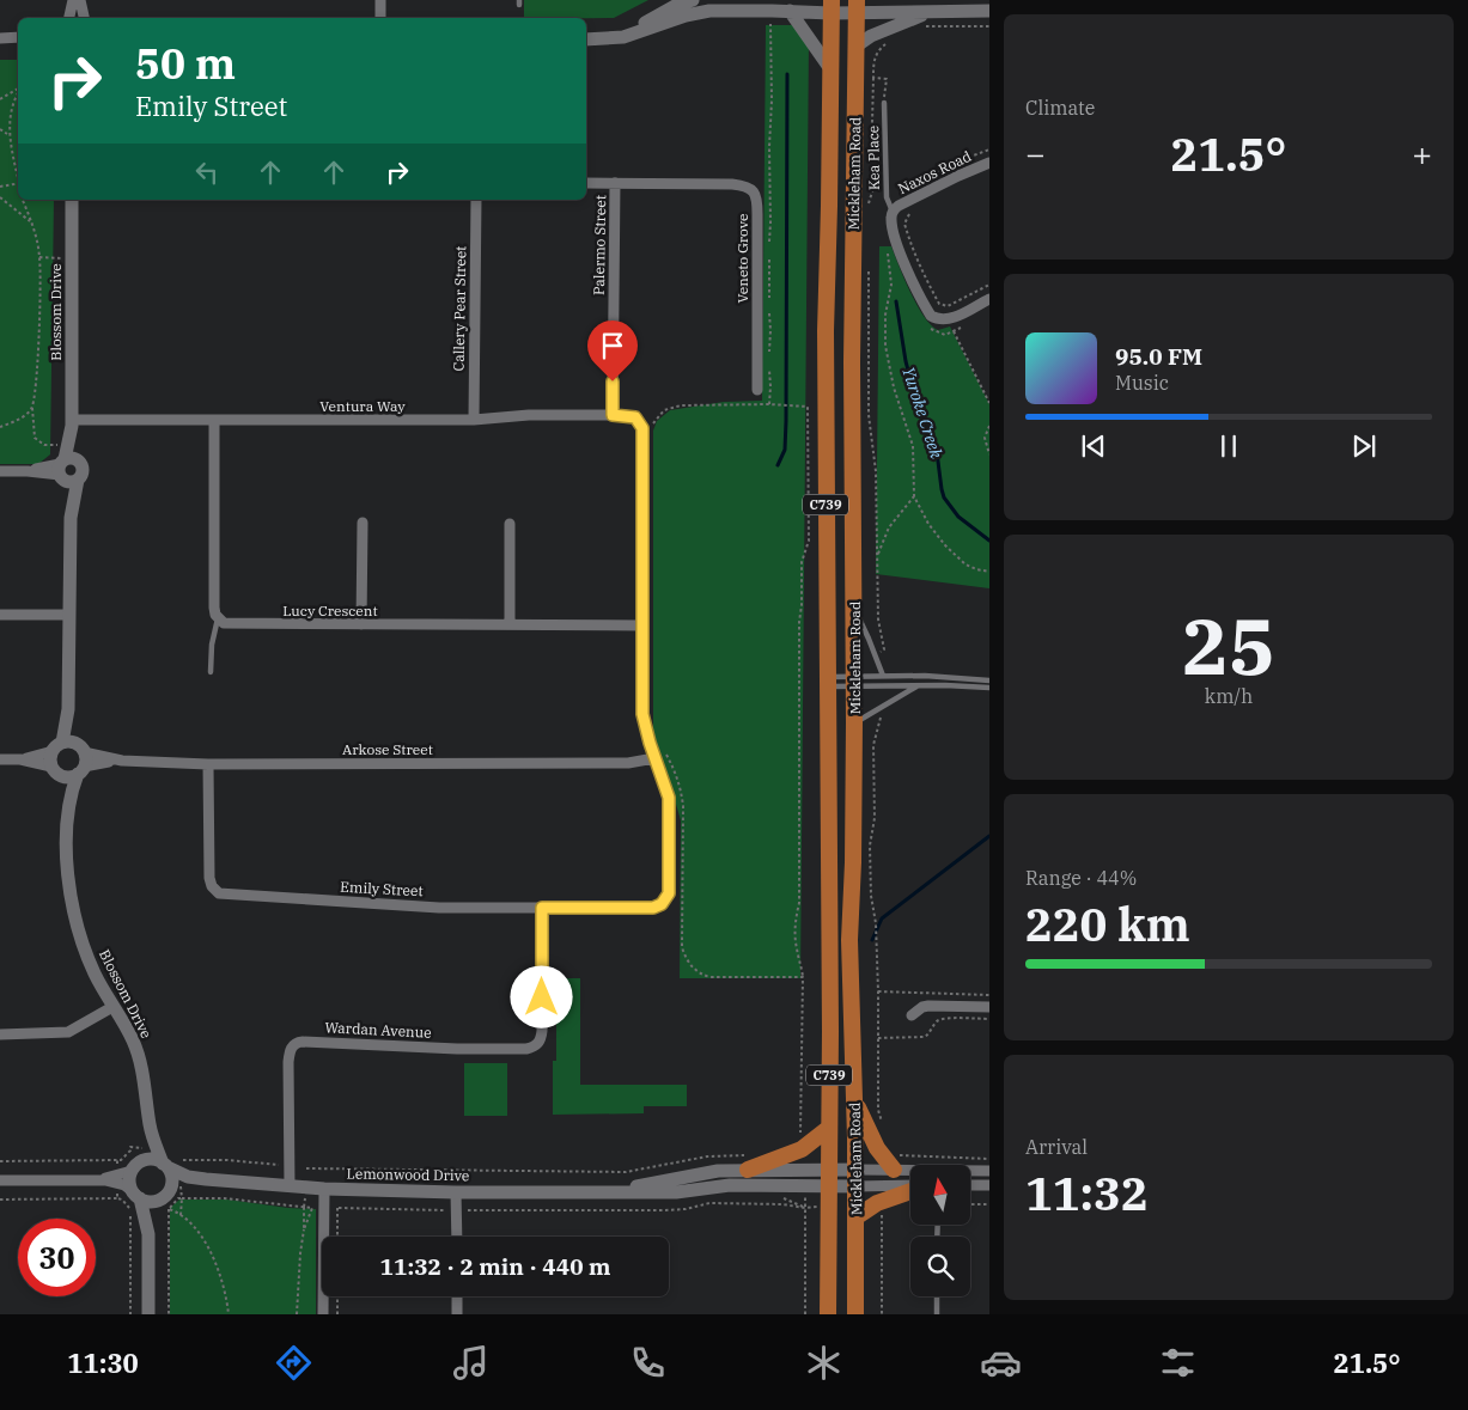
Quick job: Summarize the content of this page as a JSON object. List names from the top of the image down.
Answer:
{
  "streets": {
    "main road": ["Mickleham Road", "C739"],
    "street": [
      "Naxos Road",
      "Palermo Street",
      "Veneto Grove",
      "Callery Pear Street",
      "Blossom Drive",
      "Ventura Way",
      "Lucy Crescent",
      "Arkose Street",
      "Emily Street",
      "Wardan Avenue",
      "Lemonwood Drive"
    ],
    "lane": ["Kea Place"]
  },
  "crossings": [
    ["Kea Place", "Naxos Road"],
    ["Mickleham Road", "Lemonwood Drive"],
    ["Palermo Street", "Veneto Grove"],
    ["Palermo Street", "Ventura Way"],
    ["Callery Pear Street", "Ventura Way"],
    ["Blossom Drive", "Ventura Way"],
    ["Blossom Drive", "Arkose Street"],
    ["Blossom Drive", "Lemonwood Drive"],
    ["Arkose Street", "Emily Street"],
    ["Emily Street", "Wardan Avenue"],
    ["Wardan Avenue", "Lemonwood Drive"]
  ],
  "water": ["Yuroke Creek"],
  "north": "top",
  "page": {
    "tile": [
      "Climate",
      ["25", "km/h"],
      ["Range · 44%", "220 km"],
      ["Arrival", "11:32"]
    ],
    "turn": ["50 m", "Emily Street"],
    "heat": ["−", "21.5°", "+"],
    "song": ["95.0 FM", "Music"],
    "limit": "30",
    "trip": "11:32 · 2 min · 440 m",
    "tabs": ["11:30", "21.5°"]
  }
}
